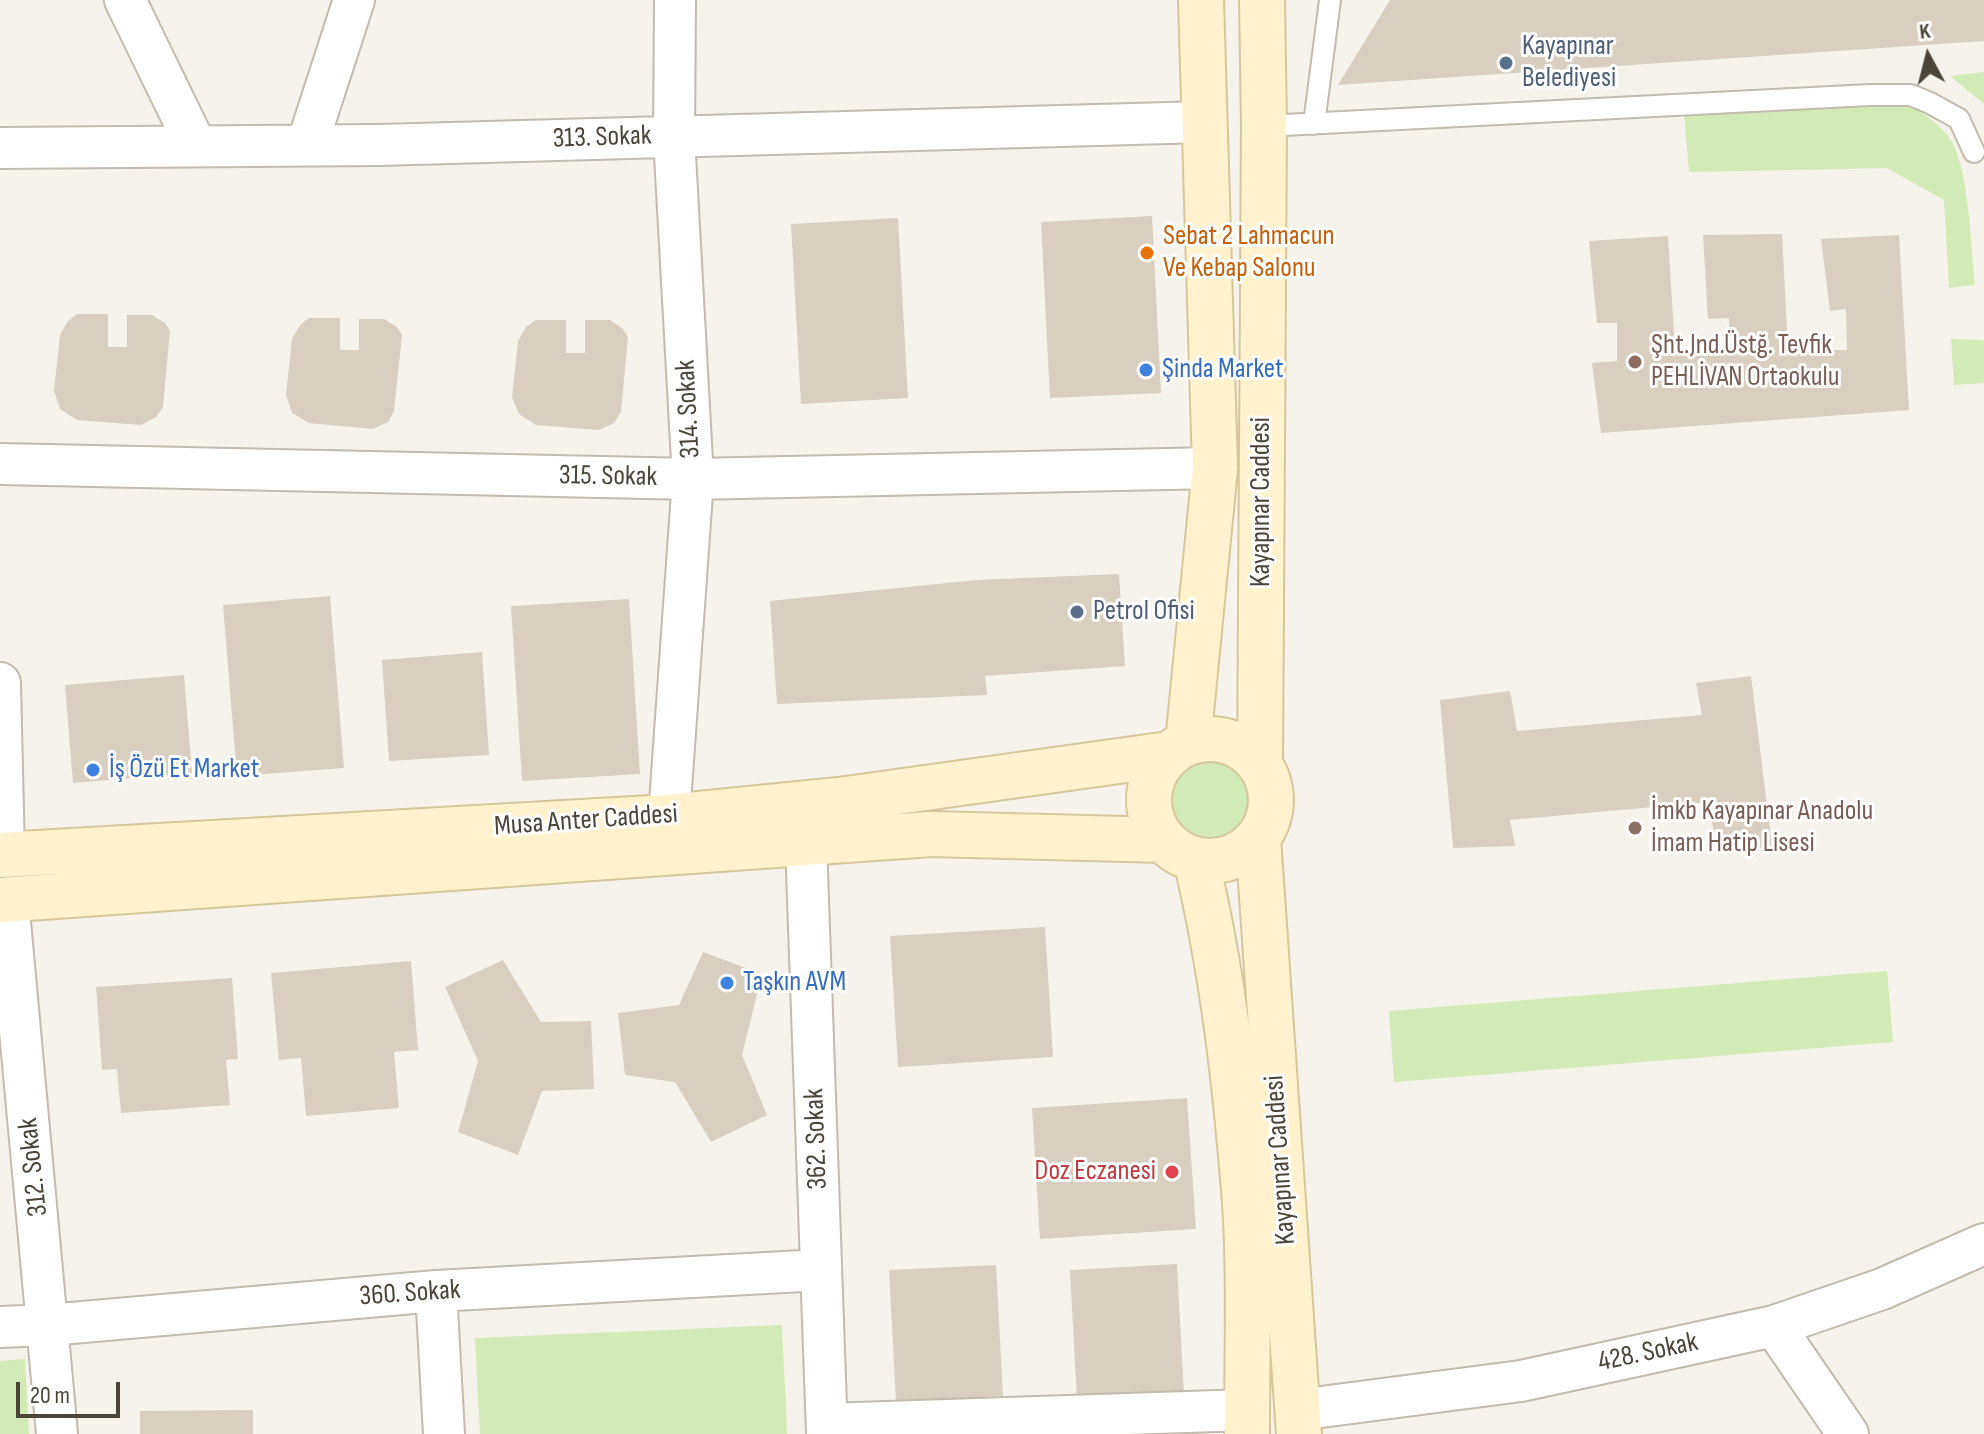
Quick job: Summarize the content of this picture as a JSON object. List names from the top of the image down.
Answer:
{
  "streets": {
    "main road": ["Kayapınar Caddesi", "Musa Anter Caddesi"],
    "street": [
      "313. Sokak",
      "314. Sokak",
      "315. Sokak",
      "362. Sokak",
      "312. Sokak",
      "360. Sokak",
      "428. Sokak"
    ]
  },
  "crossings": [
    ["313. Sokak", "314. Sokak"],
    ["313. Sokak", "Kayapınar Caddesi"],
    ["314. Sokak", "315. Sokak"],
    ["314. Sokak", "Musa Anter Caddesi"],
    ["315. Sokak", "Kayapınar Caddesi"],
    ["Kayapınar Caddesi", "Musa Anter Caddesi"],
    ["Kayapınar Caddesi", "428. Sokak"],
    ["Musa Anter Caddesi", "362. Sokak"],
    ["Musa Anter Caddesi", "312. Sokak"],
    ["362. Sokak", "360. Sokak"],
    ["312. Sokak", "360. Sokak"]
  ],
  "places": [
    "Kayapınar Belediyesi",
    "Sebat 2 Lahmacun Ve Kebap Salonu",
    "Şht.Jnd.Üstğ. Tevfik PEHLİVAN Ortaokulu",
    "Şinda Market",
    "Petrol Ofisi",
    "İş Özü Et Market",
    "İmkb Kayapınar Anadolu İmam Hatip Lisesi",
    "Taşkın AVM",
    "Doz Eczanesi"
  ],
  "scale_bar": "20 m",
  "north": "top"
}
